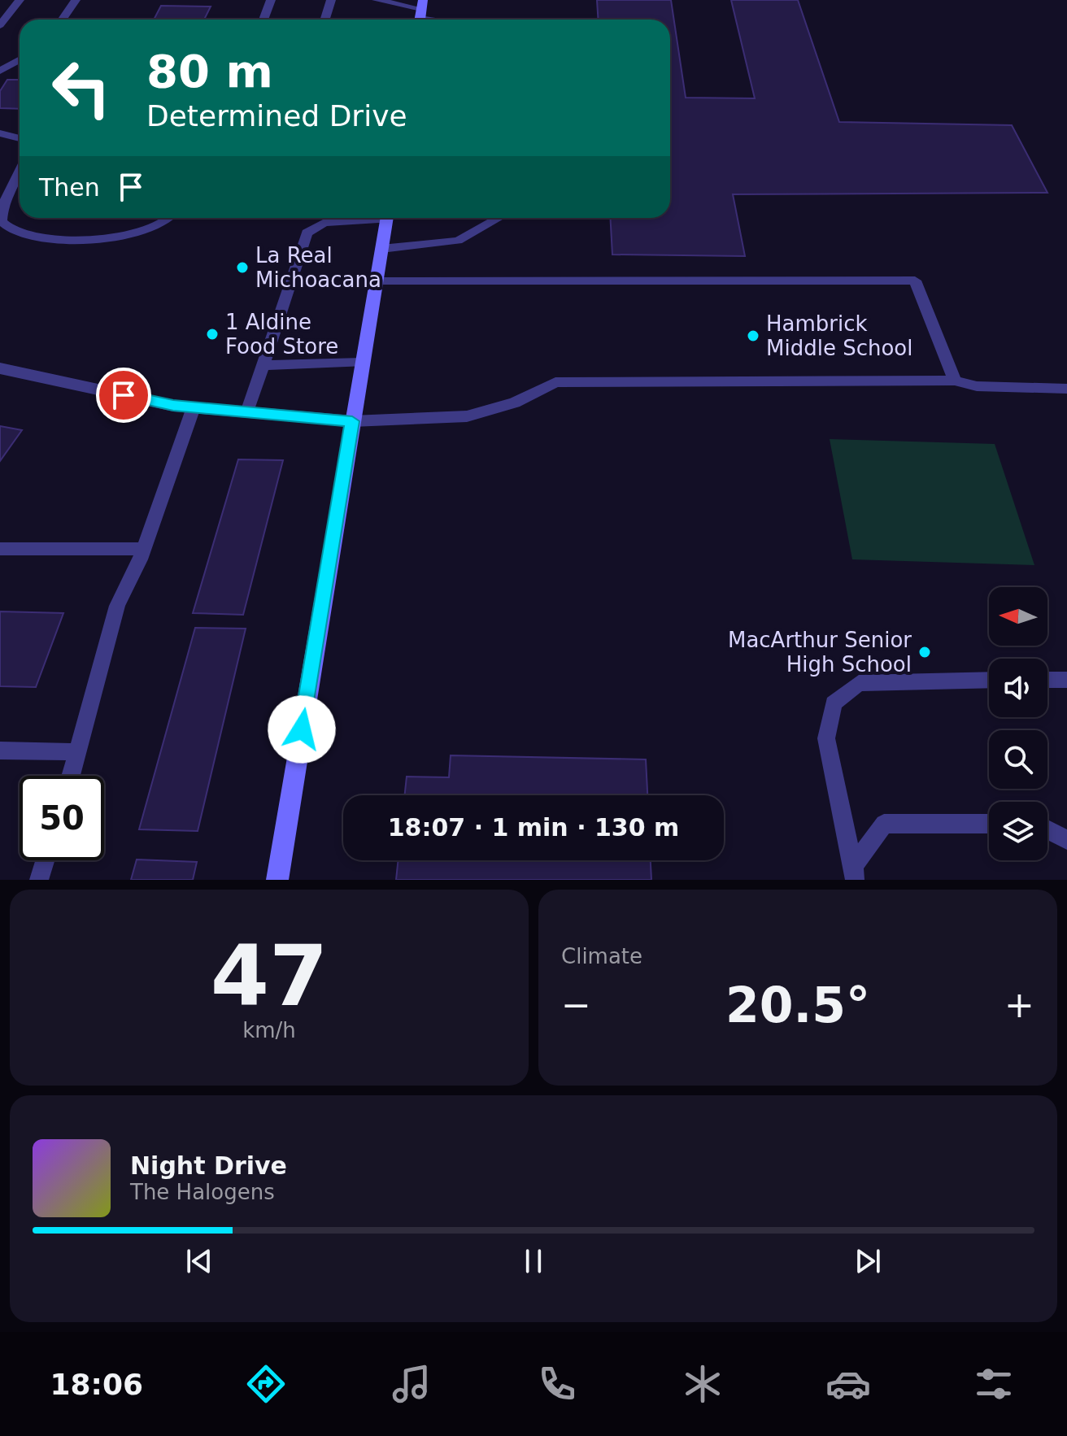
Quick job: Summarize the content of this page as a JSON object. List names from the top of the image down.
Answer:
{
  "places": [
    "La Real Michoacana",
    "1 Aldine Food Store",
    "Hambrick Middle School",
    "MacArthur Senior High School"
  ],
  "north": "left",
  "page": {
    "turn": ["80 m", "Determined Drive"],
    "then": "Then",
    "limit": "50",
    "trip": "18:07 · 1 min · 130 m",
    "tile": [
      ["47", "km/h"],
      "Climate"
    ],
    "heat": ["−", "20.5°", "+"],
    "song": ["Night Drive", "The Halogens"],
    "tabs": "18:06"
  }
}
